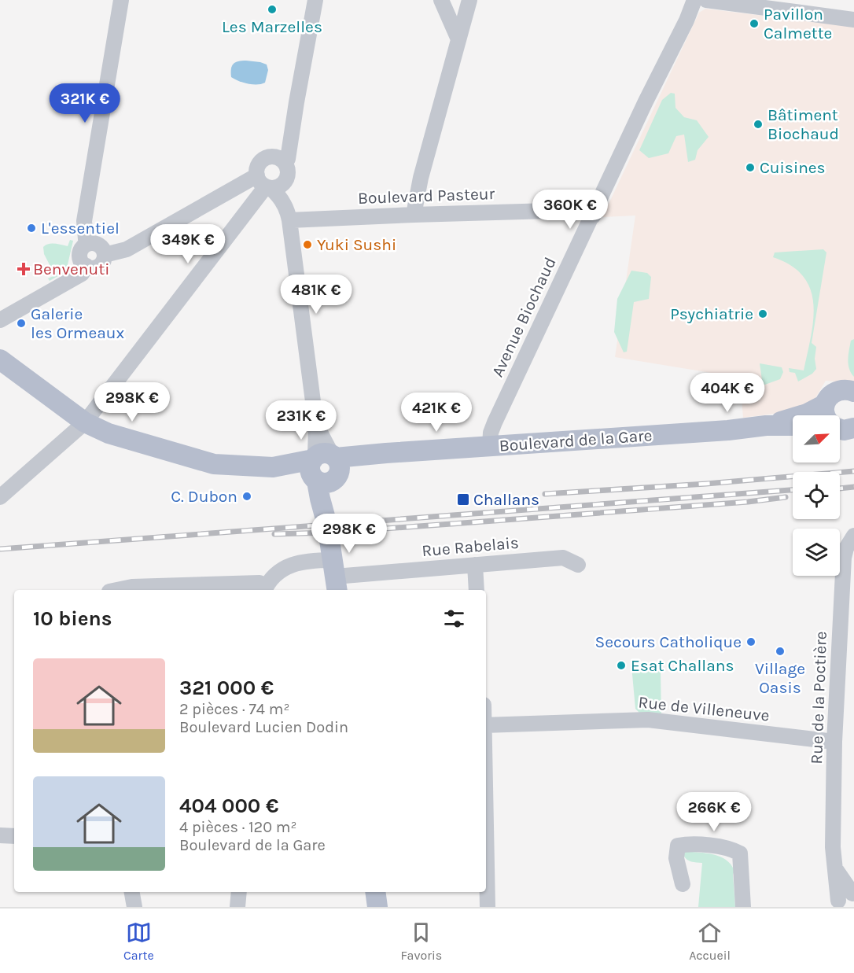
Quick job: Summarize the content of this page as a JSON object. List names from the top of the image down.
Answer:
{
  "streets": {
    "main road": ["Boulevard de la Gare"],
    "street": [
      "Boulevard Pasteur",
      "Avenue Biochaud",
      "Rue Rabelais",
      "Rue de la Poctière",
      "Rue de Villeneuve"
    ]
  },
  "crossings": [
    ["Boulevard Pasteur", "Avenue Biochaud"],
    ["Avenue Biochaud", "Boulevard de la Gare"],
    ["Rue de la Poctière", "Rue de Villeneuve"]
  ],
  "places": {
    "other": [
      "Les Marzelles",
      "Pavillon Calmette",
      "Bâtiment Biochaud",
      "Cuisines",
      "L'essentiel",
      "Yuki Sushi",
      "Psychiatrie",
      "Galerie les Ormeaux",
      "C. Dubon",
      "Secours Catholique",
      "Village Oasis",
      "Esat Challans"
    ],
    "health": ["Benvenuti"],
    "transit": ["Challans"]
  },
  "north": "top right",
  "page": {
    "price": [
      "321K €",
      "360K €",
      "349K €",
      "481K €",
      "404K €",
      "298K €",
      "421K €",
      "231K €",
      "298K €",
      "266K €"
    ],
    "heading": "10 biens",
    "list": [
      {
        "name": "321 000 €",
        "note": "2 pièces · 74 m² · Boulevard Lucien Dodin"
      },
      {
        "name": "404 000 €",
        "note": "4 pièces · 120 m² · Boulevard de la Gare"
      }
    ],
    "tabs": ["Carte", "Favoris", "Accueil"]
  }
}
